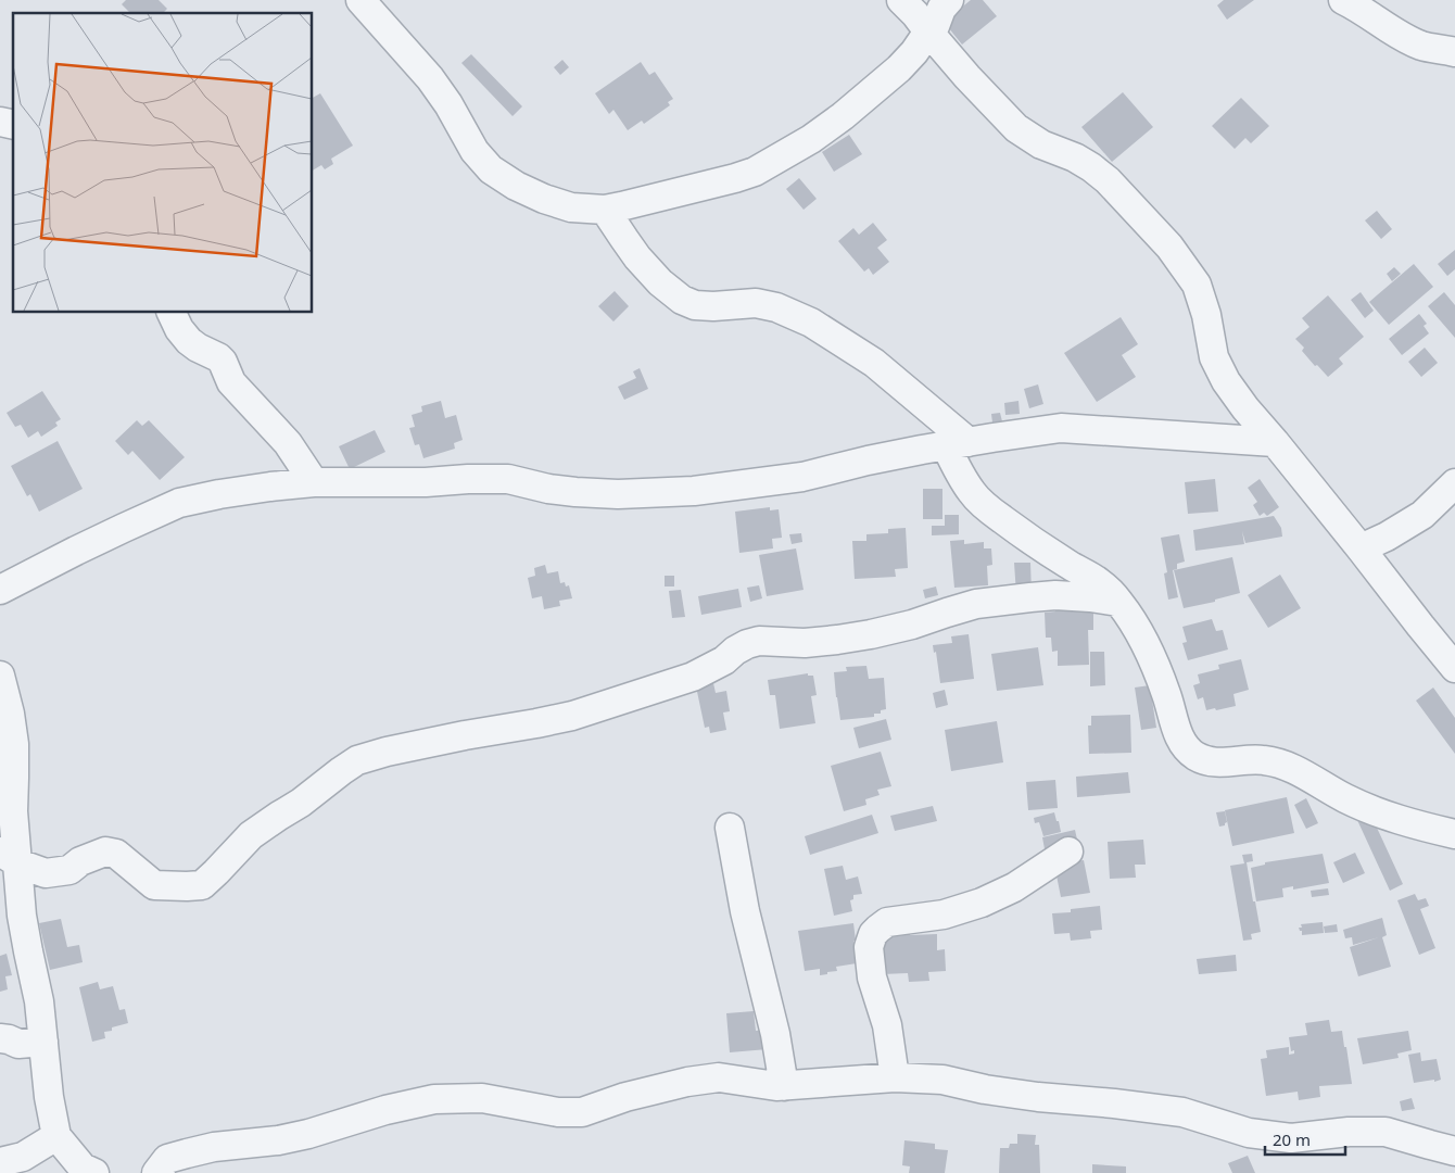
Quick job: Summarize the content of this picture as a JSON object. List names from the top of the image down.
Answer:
{
  "scale_bar": "20 m"
}
